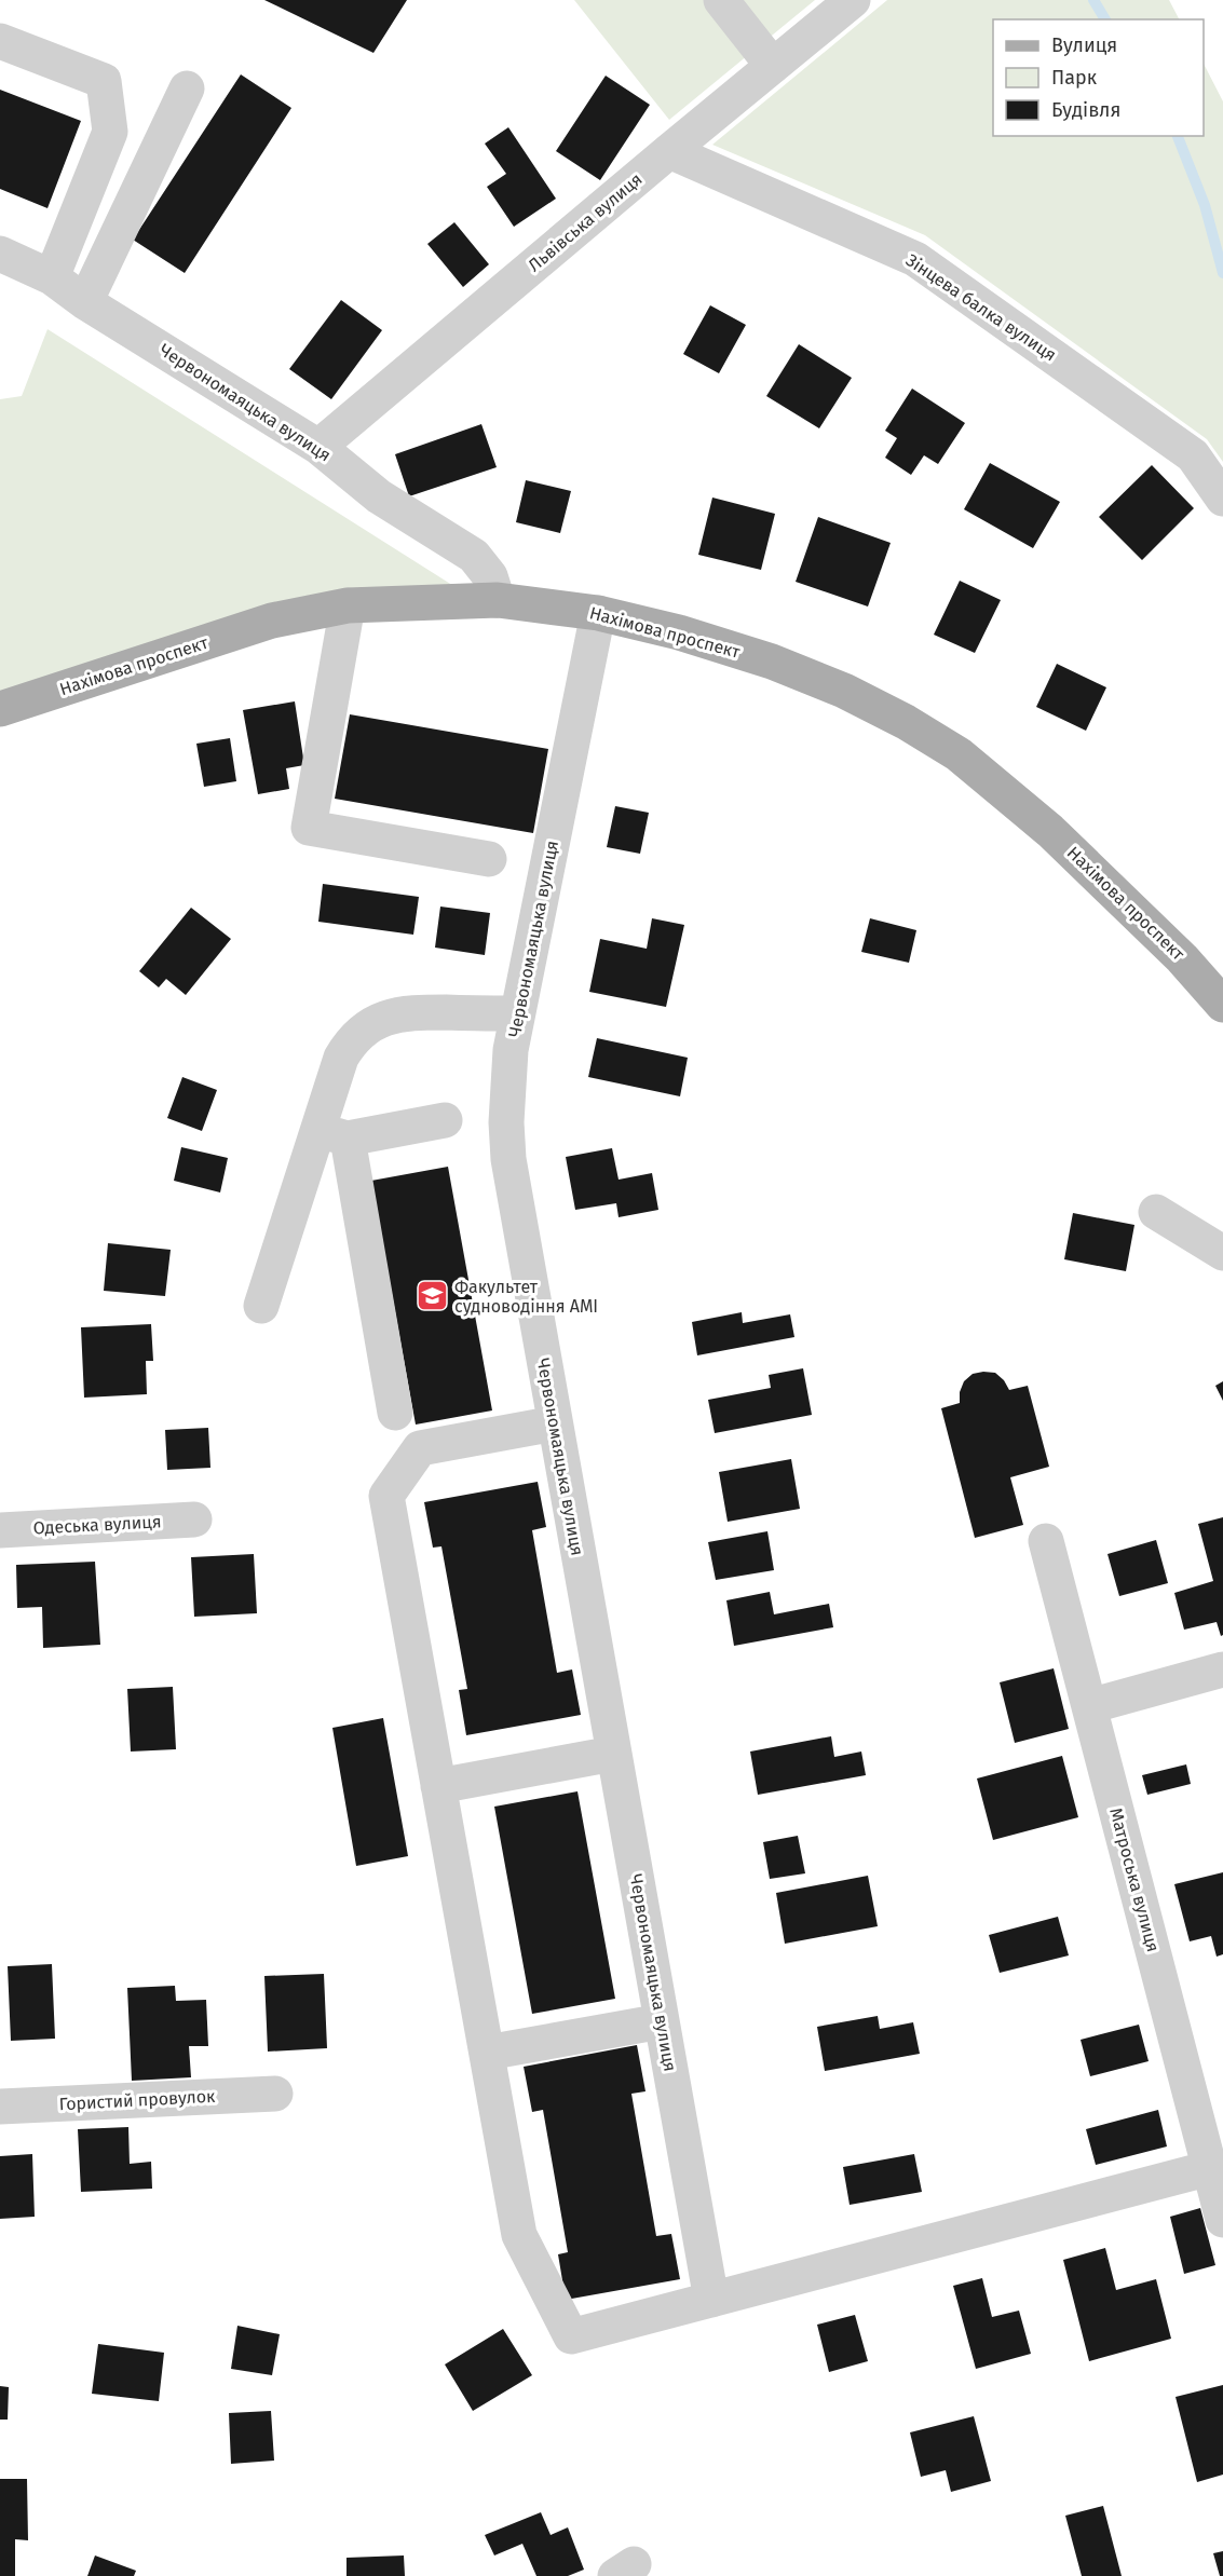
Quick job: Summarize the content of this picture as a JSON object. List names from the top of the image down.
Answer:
{
  "streets": {
    "main road": ["Нахімова проспект"],
    "street": [
      "Львівська вулиця",
      "Зінцева балка вулиця",
      "Червономаяцька вулиця",
      "Одеська вулиця",
      "Матроська вулиця",
      "Гористий провулок"
    ]
  },
  "crossings": [
    ["Львівська вулиця", "Зінцева балка вулиця"],
    ["Львівська вулиця", "Червономаяцька вулиця"],
    ["Червономаяцька вулиця", "Нахімова проспект"]
  ],
  "places": {
    "school or university": ["Факультет судноводіння АМІ"]
  },
  "legend": ["Вулиця", "Парк", "Будівля"]
}
